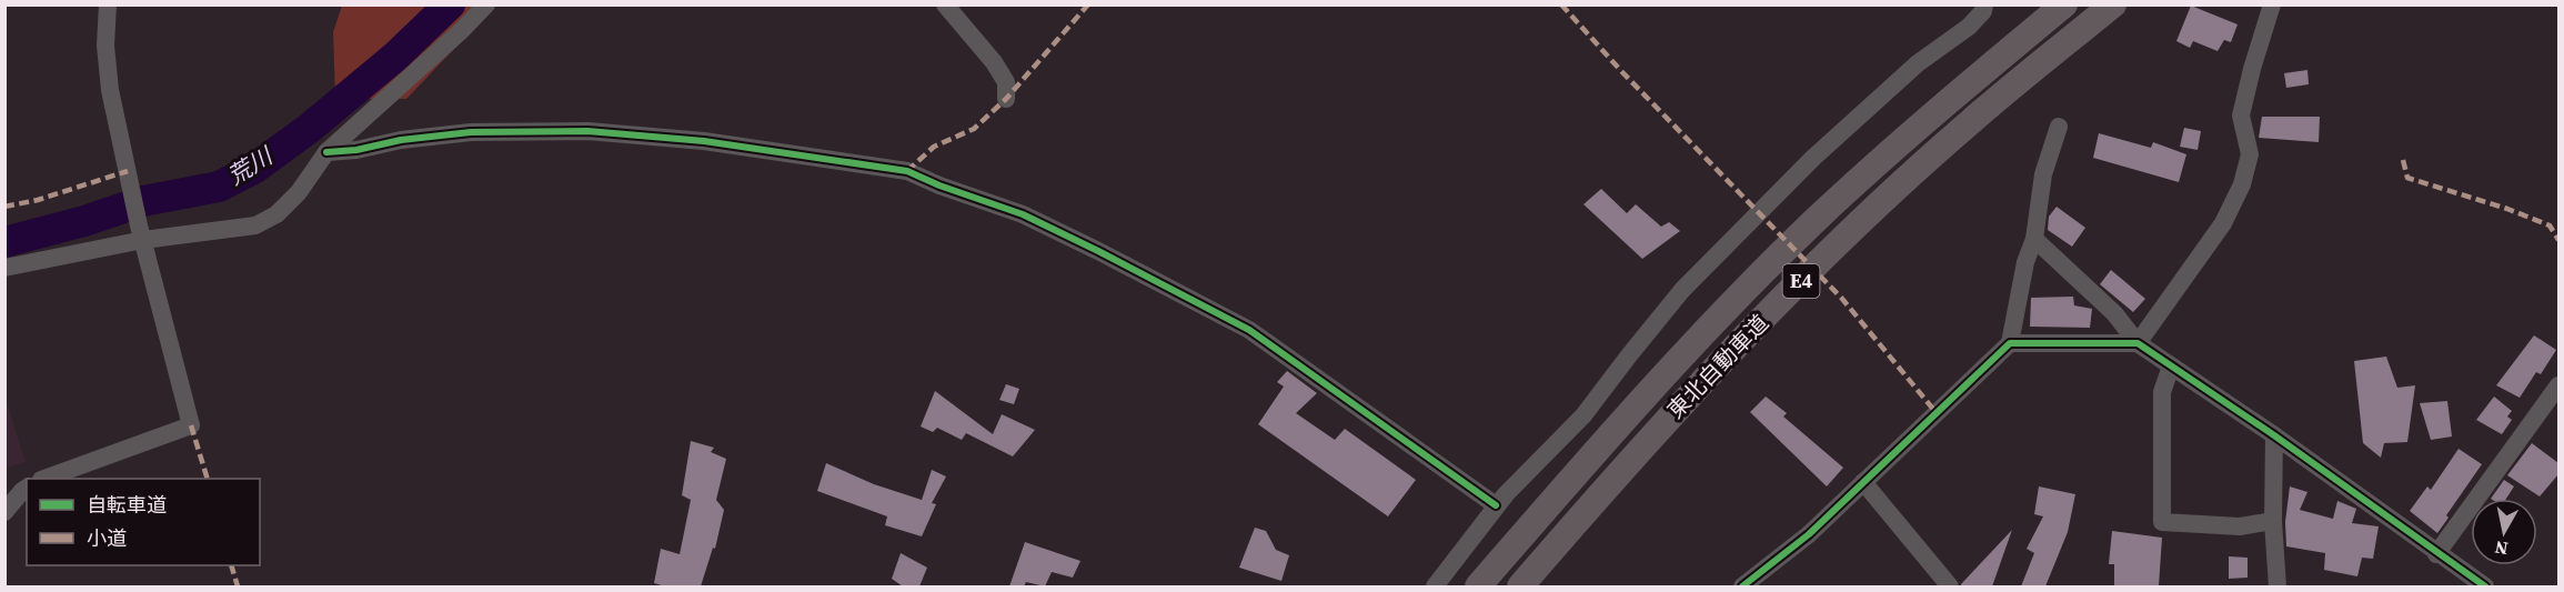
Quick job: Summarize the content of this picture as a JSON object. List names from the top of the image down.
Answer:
{
  "streets": {
    "highway": ["E4", "東北自動車道"]
  },
  "water": ["荒川"],
  "legend": ["自転車道", "小道"],
  "north": "bottom"
}
